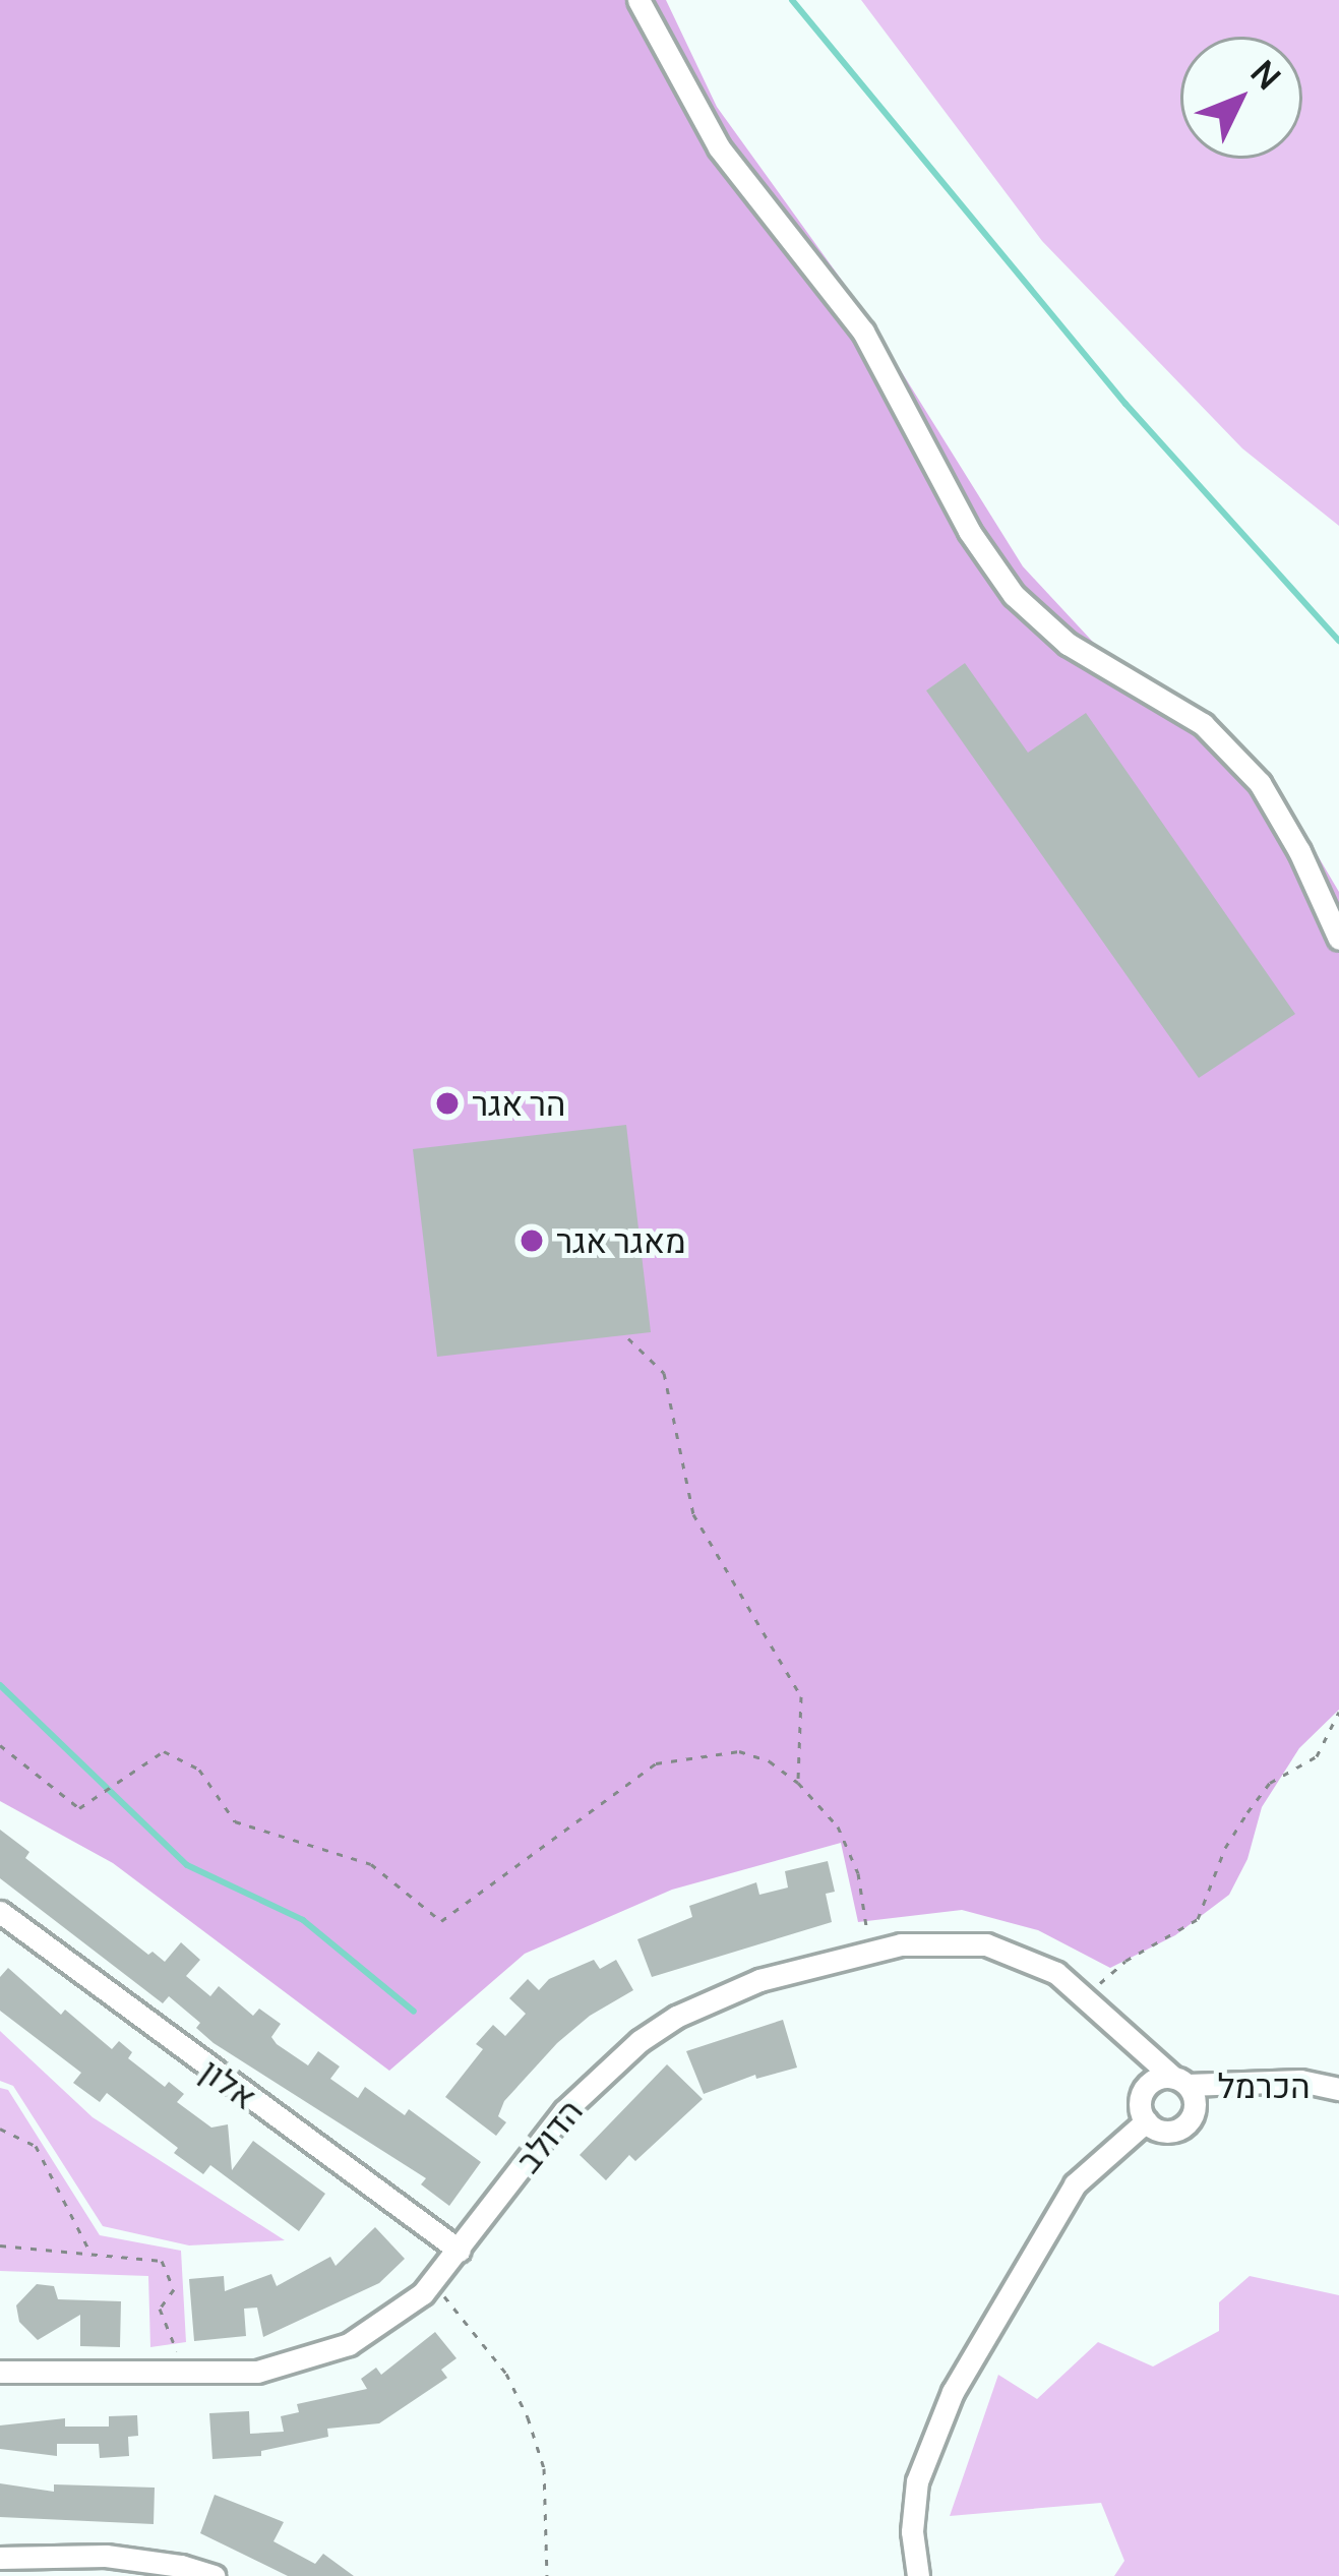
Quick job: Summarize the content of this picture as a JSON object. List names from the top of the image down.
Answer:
{
  "streets": {
    "street": ["אלון", "הכרמל", "הדולב"]
  },
  "crossings": [
    ["אלון", "הדולב"],
    ["הכרמל", "הדולב"]
  ],
  "places": ["הר אגר", "מאגר אגר"],
  "north": "top right"
}
